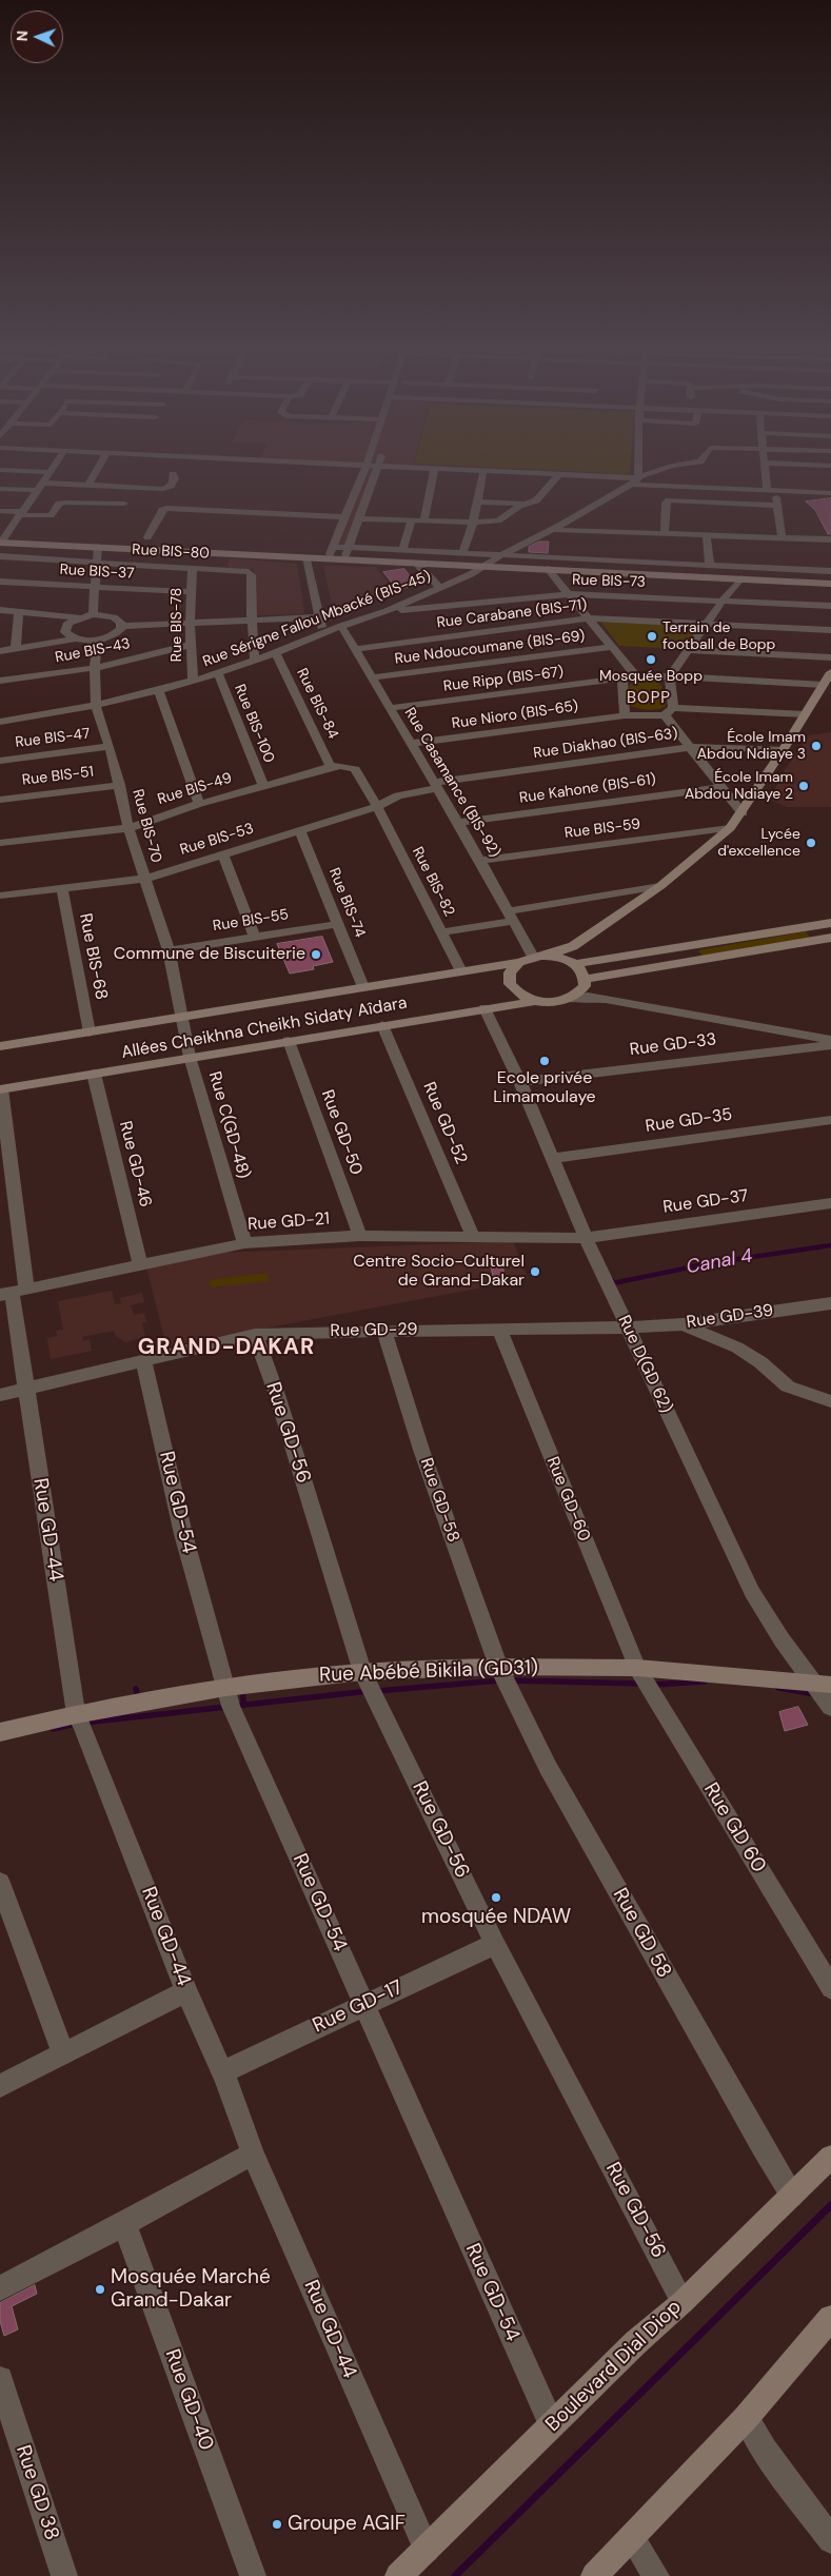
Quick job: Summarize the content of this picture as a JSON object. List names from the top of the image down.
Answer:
{
  "streets": {
    "main road": ["Allées Cheikhna Cheikh Sidaty Aîdara", "Rue Abébé Bikila (GD31)", "Boulevard Dial Diop"],
    "street": [
      "Rue BIS-80",
      "Rue BIS-37",
      "Rue BIS-73",
      "Rue Carabane (BIS-71)",
      "Rue Sérigne Fallou Mbacké (BIS-45)",
      "Rue BIS-78",
      "Rue Ndoucoumane (BIS-69)",
      "Rue BIS-43",
      "Rue Ripp (BIS-67)",
      "Rue BIS-84",
      "Rue Nioro (BIS-65)",
      "Rue BIS-100",
      "Rue BIS-47",
      "Rue Diakhao (BIS-63)",
      "Rue BIS-51",
      "Rue Casamance (BIS-92)",
      "Rue BIS-49",
      "Rue Kahone (BIS-61)",
      "Rue BIS-70",
      "Rue BIS-59",
      "Rue BIS-53",
      "Rue BIS-82",
      "Rue BIS-74",
      "Rue BIS-55",
      "Rue BIS-68",
      "Rue GD-33",
      "Rue GD-35",
      "Rue GD-52",
      "Rue C(GD-48)",
      "Rue GD-50",
      "Rue GD-46",
      "Rue GD-37",
      "Rue GD-21",
      "Rue GD-39",
      "Rue GD-29",
      "Rue D(GD 62)",
      "Rue GD-56",
      "Rue GD-60",
      "Rue GD-58",
      "Rue GD-54",
      "Rue GD-44",
      "Rue GD 60",
      "Rue GD 58",
      "Rue GD-17",
      "Rue GD-40",
      "Rue GD 38"
    ]
  },
  "crossings": [
    ["Rue BIS-80", "Rue Sérigne Fallou Mbacké (BIS-45)"],
    ["Rue BIS-80", "Rue BIS-78"],
    ["Rue BIS-37", "Rue BIS-78"],
    ["Rue BIS-73", "Rue Sérigne Fallou Mbacké (BIS-45)"],
    ["Rue Carabane (BIS-71)", "Rue Casamance (BIS-92)"],
    ["Rue Sérigne Fallou Mbacké (BIS-45)", "Rue BIS-78"],
    ["Rue Sérigne Fallou Mbacké (BIS-45)", "Rue BIS-84"],
    ["Rue Sérigne Fallou Mbacké (BIS-45)", "Rue BIS-100"],
    ["Rue Sérigne Fallou Mbacké (BIS-45)", "Rue Casamance (BIS-92)"],
    ["Rue Sérigne Fallou Mbacké (BIS-45)", "Rue BIS-70"],
    ["Rue BIS-78", "Rue BIS-43"],
    ["Rue Ndoucoumane (BIS-69)", "Rue Casamance (BIS-92)"],
    ["Rue BIS-43", "Rue BIS-70"],
    ["Rue Ripp (BIS-67)", "Rue Casamance (BIS-92)"],
    ["Rue BIS-84", "Rue BIS-49"],
    ["Rue Nioro (BIS-65)", "Rue Casamance (BIS-92)"],
    ["Rue BIS-100", "Rue BIS-49"],
    ["Rue BIS-47", "Rue BIS-70"],
    ["Rue Diakhao (BIS-63)", "Rue Casamance (BIS-92)"],
    ["Rue Diakhao (BIS-63)", "Rue BIS-53"],
    ["Rue BIS-51", "Rue BIS-70"],
    ["Rue Casamance (BIS-92)", "Rue Kahone (BIS-61)"],
    ["Rue Casamance (BIS-92)", "Rue BIS-59"],
    ["Rue Casamance (BIS-92)", "Rue BIS-53"],
    ["Rue Casamance (BIS-92)", "Allées Cheikhna Cheikh Sidaty Aîdara"],
    ["Rue BIS-49", "Rue BIS-70"],
    ["Rue BIS-49", "Rue BIS-53"],
    ["Rue BIS-49", "Rue BIS-82"],
    ["Rue BIS-70", "Rue BIS-53"],
    ["Rue BIS-70", "Rue BIS-55"],
    ["Rue BIS-70", "Allées Cheikhna Cheikh Sidaty Aîdara"],
    ["Rue BIS-70", "Rue C(GD-48)"],
    ["Rue BIS-53", "Rue BIS-82"],
    ["Rue BIS-53", "Rue BIS-74"],
    ["Rue BIS-53", "Rue BIS-68"],
    ["Rue BIS-82", "Allées Cheikhna Cheikh Sidaty Aîdara"],
    ["Rue BIS-74", "Rue BIS-55"],
    ["Rue BIS-74", "Allées Cheikhna Cheikh Sidaty Aîdara"],
    ["Rue BIS-68", "Allées Cheikhna Cheikh Sidaty Aîdara"],
    ["Allées Cheikhna Cheikh Sidaty Aîdara", "Rue GD-52"],
    ["Allées Cheikhna Cheikh Sidaty Aîdara", "Rue C(GD-48)"],
    ["Allées Cheikhna Cheikh Sidaty Aîdara", "Rue GD-50"],
    ["Allées Cheikhna Cheikh Sidaty Aîdara", "Rue GD-46"],
    ["Allées Cheikhna Cheikh Sidaty Aîdara", "Rue D(GD 62)"],
    ["Allées Cheikhna Cheikh Sidaty Aîdara", "Rue GD-44"],
    ["Rue GD-33", "Rue D(GD 62)"],
    ["Rue GD-35", "Rue D(GD 62)"],
    ["Rue GD-52", "Rue GD-21"],
    ["Rue C(GD-48)", "Rue GD-21"],
    ["Rue GD-50", "Rue GD-21"],
    ["Rue GD-46", "Rue GD-21"],
    ["Rue GD-37", "Rue GD-21"],
    ["Rue GD-37", "Rue D(GD 62)"],
    ["Rue GD-21", "Rue D(GD 62)"],
    ["Rue GD-21", "Rue GD-44"],
    ["Rue GD-39", "Rue GD-29"],
    ["Rue GD-39", "Rue D(GD 62)"],
    ["Rue GD-29", "Rue D(GD 62)"],
    ["Rue GD-29", "Rue GD-56"],
    ["Rue GD-29", "Rue GD-60"],
    ["Rue GD-29", "Rue GD-58"],
    ["Rue GD-29", "Rue GD-54"],
    ["Rue GD-29", "Rue GD-44"],
    ["Rue D(GD 62)", "Rue Abébé Bikila (GD31)"],
    ["Rue GD-56", "Rue Abébé Bikila (GD31)"],
    ["Rue GD-56", "Rue GD-17"],
    ["Rue GD-56", "Boulevard Dial Diop"],
    ["Rue GD-60", "Rue Abébé Bikila (GD31)"],
    ["Rue GD-60", "Rue GD 60"],
    ["Rue GD-58", "Rue Abébé Bikila (GD31)"],
    ["Rue GD-58", "Rue GD 58"],
    ["Rue GD-54", "Rue Abébé Bikila (GD31)"],
    ["Rue GD-54", "Rue GD-17"],
    ["Rue GD-54", "Boulevard Dial Diop"],
    ["Rue GD-44", "Rue Abébé Bikila (GD31)"],
    ["Rue GD-44", "Rue GD-17"],
    ["Rue GD-44", "Boulevard Dial Diop"],
    ["Rue Abébé Bikila (GD31)", "Rue GD 60"],
    ["Rue Abébé Bikila (GD31)", "Rue GD 58"],
    ["Rue GD 58", "Boulevard Dial Diop"]
  ],
  "districts": ["BOPP", "GRAND-DAKAR"],
  "water": ["Canal 4"],
  "places": [
    "Terrain de football de Bopp",
    "Mosquée Bopp",
    "École Imam Abdou Ndiaye 3",
    "École Imam Abdou Ndiaye 2",
    "Lycée d'excellence",
    "Commune de Biscuiterie",
    "Ecole privée Limamoulaye",
    "Centre Socio-Culturel de Grand-Dakar",
    "mosquée NDAW",
    "Mosquée Marché Grand-Dakar",
    "Groupe AGIF"
  ],
  "north": "left"
}
